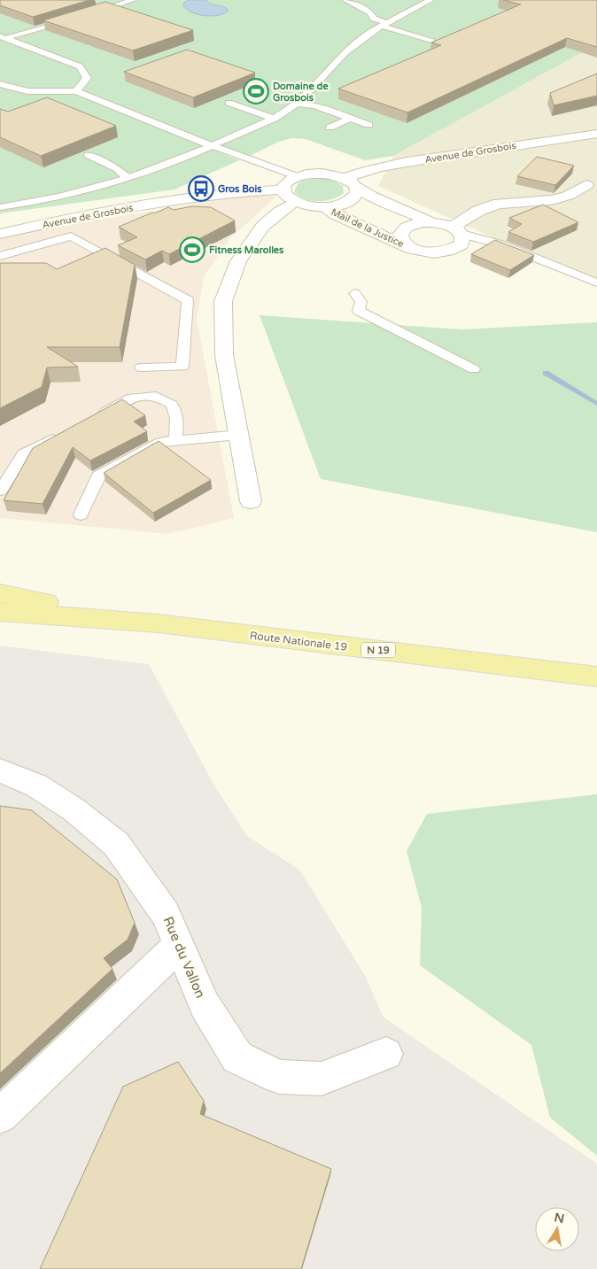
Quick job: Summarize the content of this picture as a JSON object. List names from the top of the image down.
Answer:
{
  "streets": {
    "main road": ["Route Nationale 19", "N 19"],
    "street": ["Avenue de Grosbois", "Mail de la Justice", "Rue du Vallon"]
  },
  "places": {
    "sports": ["Domaine de Grosbois", "Fitness Marolles"],
    "bus stop": ["Gros Bois"]
  },
  "north": "top"
}
